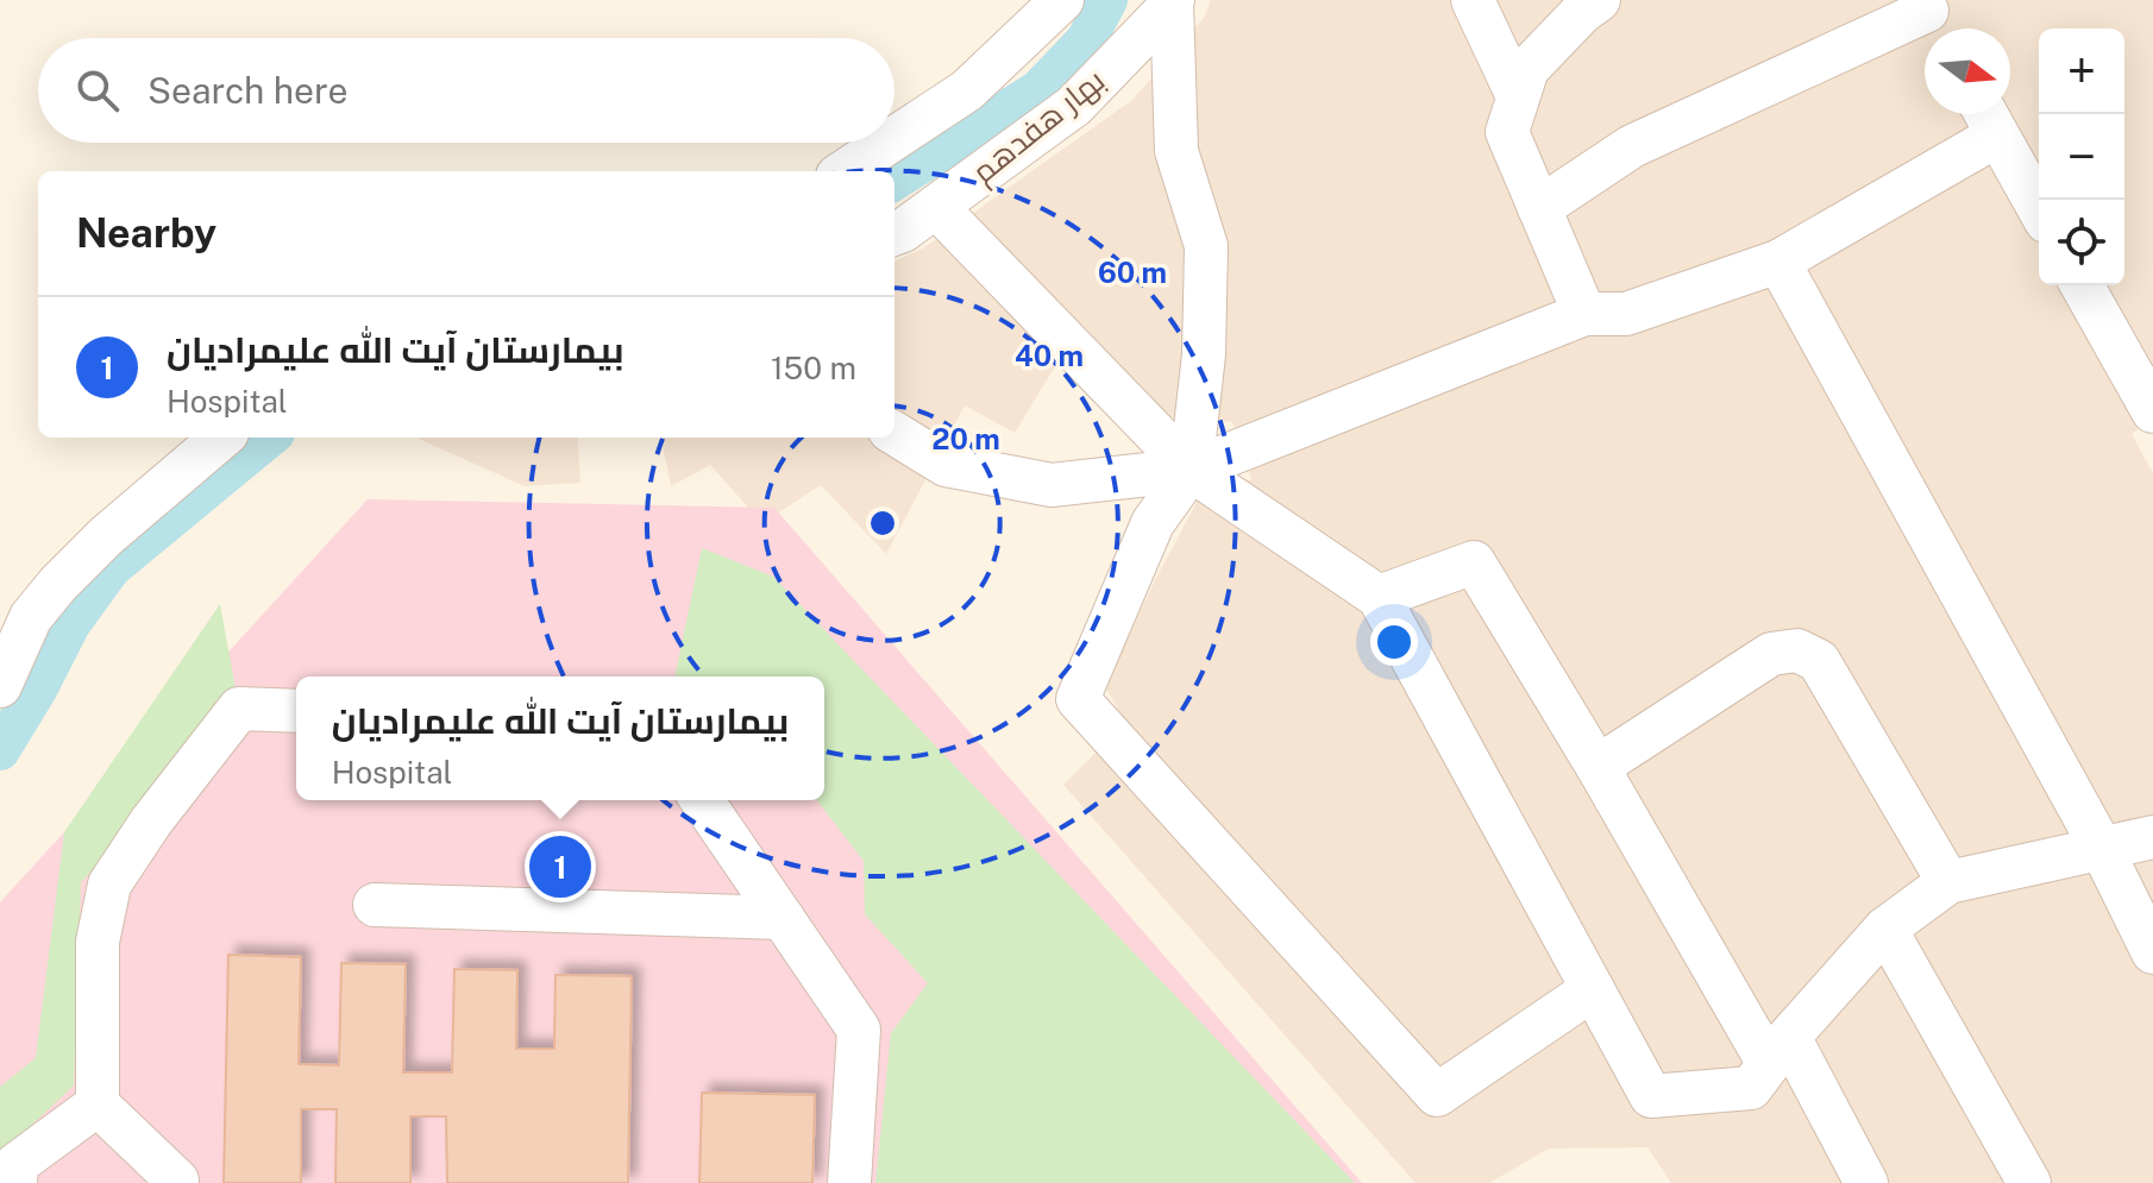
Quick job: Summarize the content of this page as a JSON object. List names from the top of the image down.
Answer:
{
  "streets": {
    "street": ["بهار هفدهم"]
  },
  "north": "right",
  "page": {
    "map_buttons": ["+", "−"],
    "search": "Search here",
    "heading": "Nearby",
    "list": [
      {
        "mark": "1",
        "name": "بیمارستان آیت الله علیمرادیان",
        "note": "Hospital",
        "value": "150 m"
      }
    ],
    "popup": ["بیمارستان آیت الله علیمرادیان", "Hospital"],
    "pins": "1"
  },
  "rings": ["60 m", "40 m", "20 m"]
}
